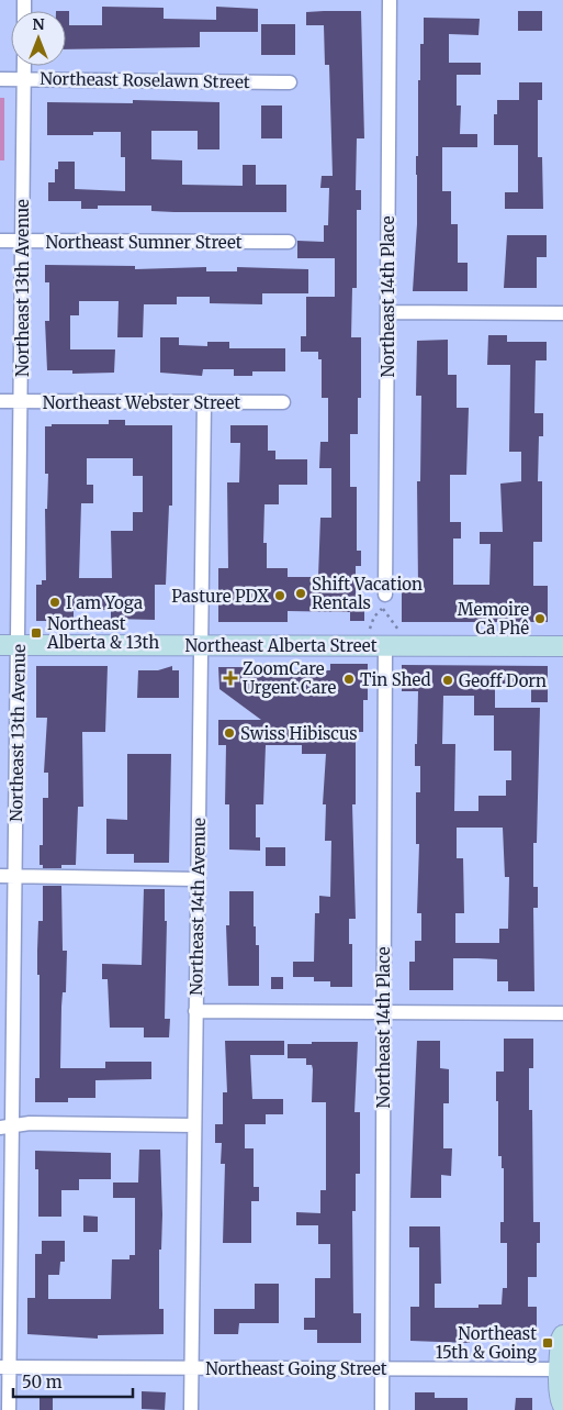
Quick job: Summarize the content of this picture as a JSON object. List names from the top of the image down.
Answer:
{
  "streets": {
    "street": [
      "Northeast Roselawn Street",
      "Northeast Sumner Street",
      "Northeast 13th Avenue",
      "Northeast 14th Place",
      "Northeast Webster Street",
      "Northeast Alberta Street",
      "Northeast 14th Avenue",
      "Northeast Going Street"
    ]
  },
  "crossings": [
    ["Northeast Roselawn Street", "Northeast 13th Avenue"],
    ["Northeast Sumner Street", "Northeast 13th Avenue"],
    ["Northeast 13th Avenue", "Northeast Webster Street"],
    ["Northeast 13th Avenue", "Northeast Alberta Street"],
    ["Northeast 13th Avenue", "Northeast Going Street"],
    ["Northeast 14th Place", "Northeast Alberta Street"],
    ["Northeast 14th Place", "Northeast Going Street"],
    ["Northeast Webster Street", "Northeast 14th Avenue"],
    ["Northeast Alberta Street", "Northeast 14th Avenue"],
    ["Northeast 14th Avenue", "Northeast Going Street"]
  ],
  "places": {
    "other": [
      "Shift Vacation Rentals",
      "Pasture PDX",
      "I am Yoga",
      "Memoire Cà Phê",
      "Tin Shed",
      "Geoff Dorn",
      "Swiss Hibiscus"
    ],
    "transit": ["Northeast Alberta & 13th", "Northeast 15th & Going"],
    "health": ["ZoomCare Urgent Care"]
  },
  "scale_bar": "50 m",
  "north": "top"
}
